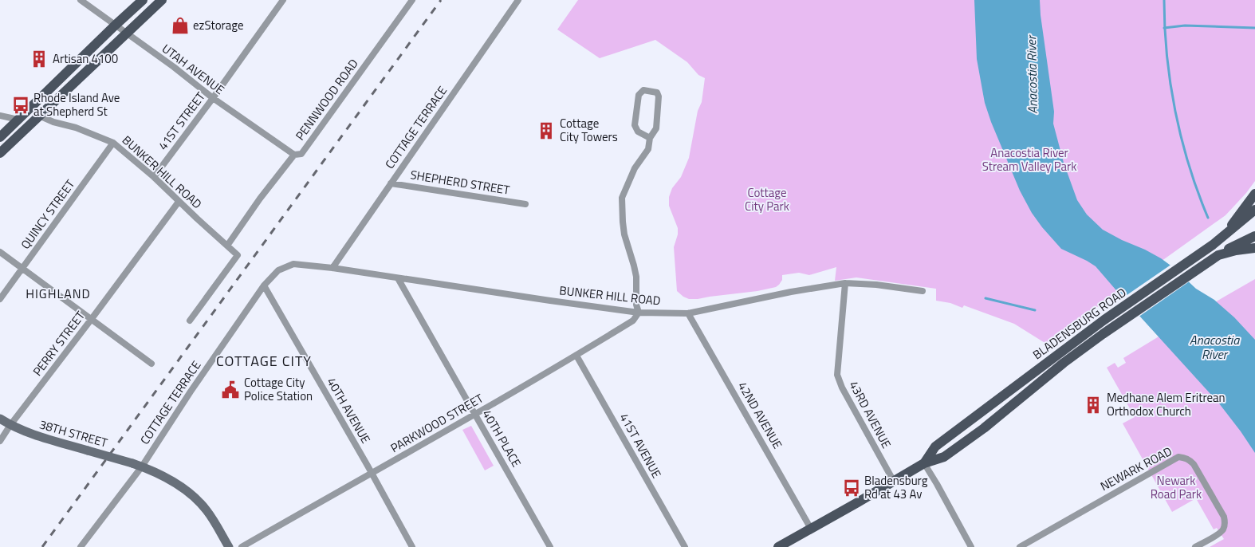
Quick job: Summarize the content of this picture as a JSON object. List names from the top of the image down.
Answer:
{
  "streets": {
    "main road": ["BLADENSBURG ROAD", "38TH STREET"],
    "street": [
      "UTAH AVENUE",
      "PENNWOOD ROAD",
      "41ST STREET",
      "COTTAGE TERRACE",
      "BUNKER HILL ROAD",
      "SHEPHERD STREET",
      "QUINCY STREET",
      "PERRY STREET",
      "40TH AVENUE",
      "43RD AVENUE",
      "42ND AVENUE",
      "PARKWOOD STREET",
      "40TH PLACE",
      "41ST AVENUE",
      "NEWARK ROAD"
    ]
  },
  "crossings": [
    ["UTAH AVENUE", "PENNWOOD ROAD"],
    ["UTAH AVENUE", "41ST STREET"],
    ["PENNWOOD ROAD", "BUNKER HILL ROAD"],
    ["41ST STREET", "BUNKER HILL ROAD"],
    ["COTTAGE TERRACE", "BUNKER HILL ROAD"],
    ["COTTAGE TERRACE", "SHEPHERD STREET"],
    ["COTTAGE TERRACE", "40TH AVENUE"],
    ["COTTAGE TERRACE", "38TH STREET"],
    ["BUNKER HILL ROAD", "QUINCY STREET"],
    ["BUNKER HILL ROAD", "PERRY STREET"],
    ["BUNKER HILL ROAD", "43RD AVENUE"],
    ["BUNKER HILL ROAD", "42ND AVENUE"],
    ["BUNKER HILL ROAD", "PARKWOOD STREET"],
    ["BUNKER HILL ROAD", "40TH PLACE"],
    ["BLADENSBURG ROAD", "43RD AVENUE"],
    ["BLADENSBURG ROAD", "42ND AVENUE"],
    ["PERRY STREET", "38TH STREET"],
    ["40TH AVENUE", "PARKWOOD STREET"],
    ["PARKWOOD STREET", "40TH PLACE"],
    ["PARKWOOD STREET", "41ST AVENUE"]
  ],
  "districts": ["HIGHLAND", "COTTAGE CITY"],
  "water": ["Anacostia River"],
  "parks": ["Anacostia River Stream Valley Park", "Cottage City Park", "Newark Road Park"],
  "places": {
    "shop": ["ezStorage"],
    "building": ["Artisan 4100", "Cottage City Towers", "Medhane Alem Eritrean Orthodox Church"],
    "bus stop": ["Rhode Island Ave at Shepherd St", "Bladensburg Rd at 43 Av"],
    "public building": ["Cottage City Police Station"]
  }
}
